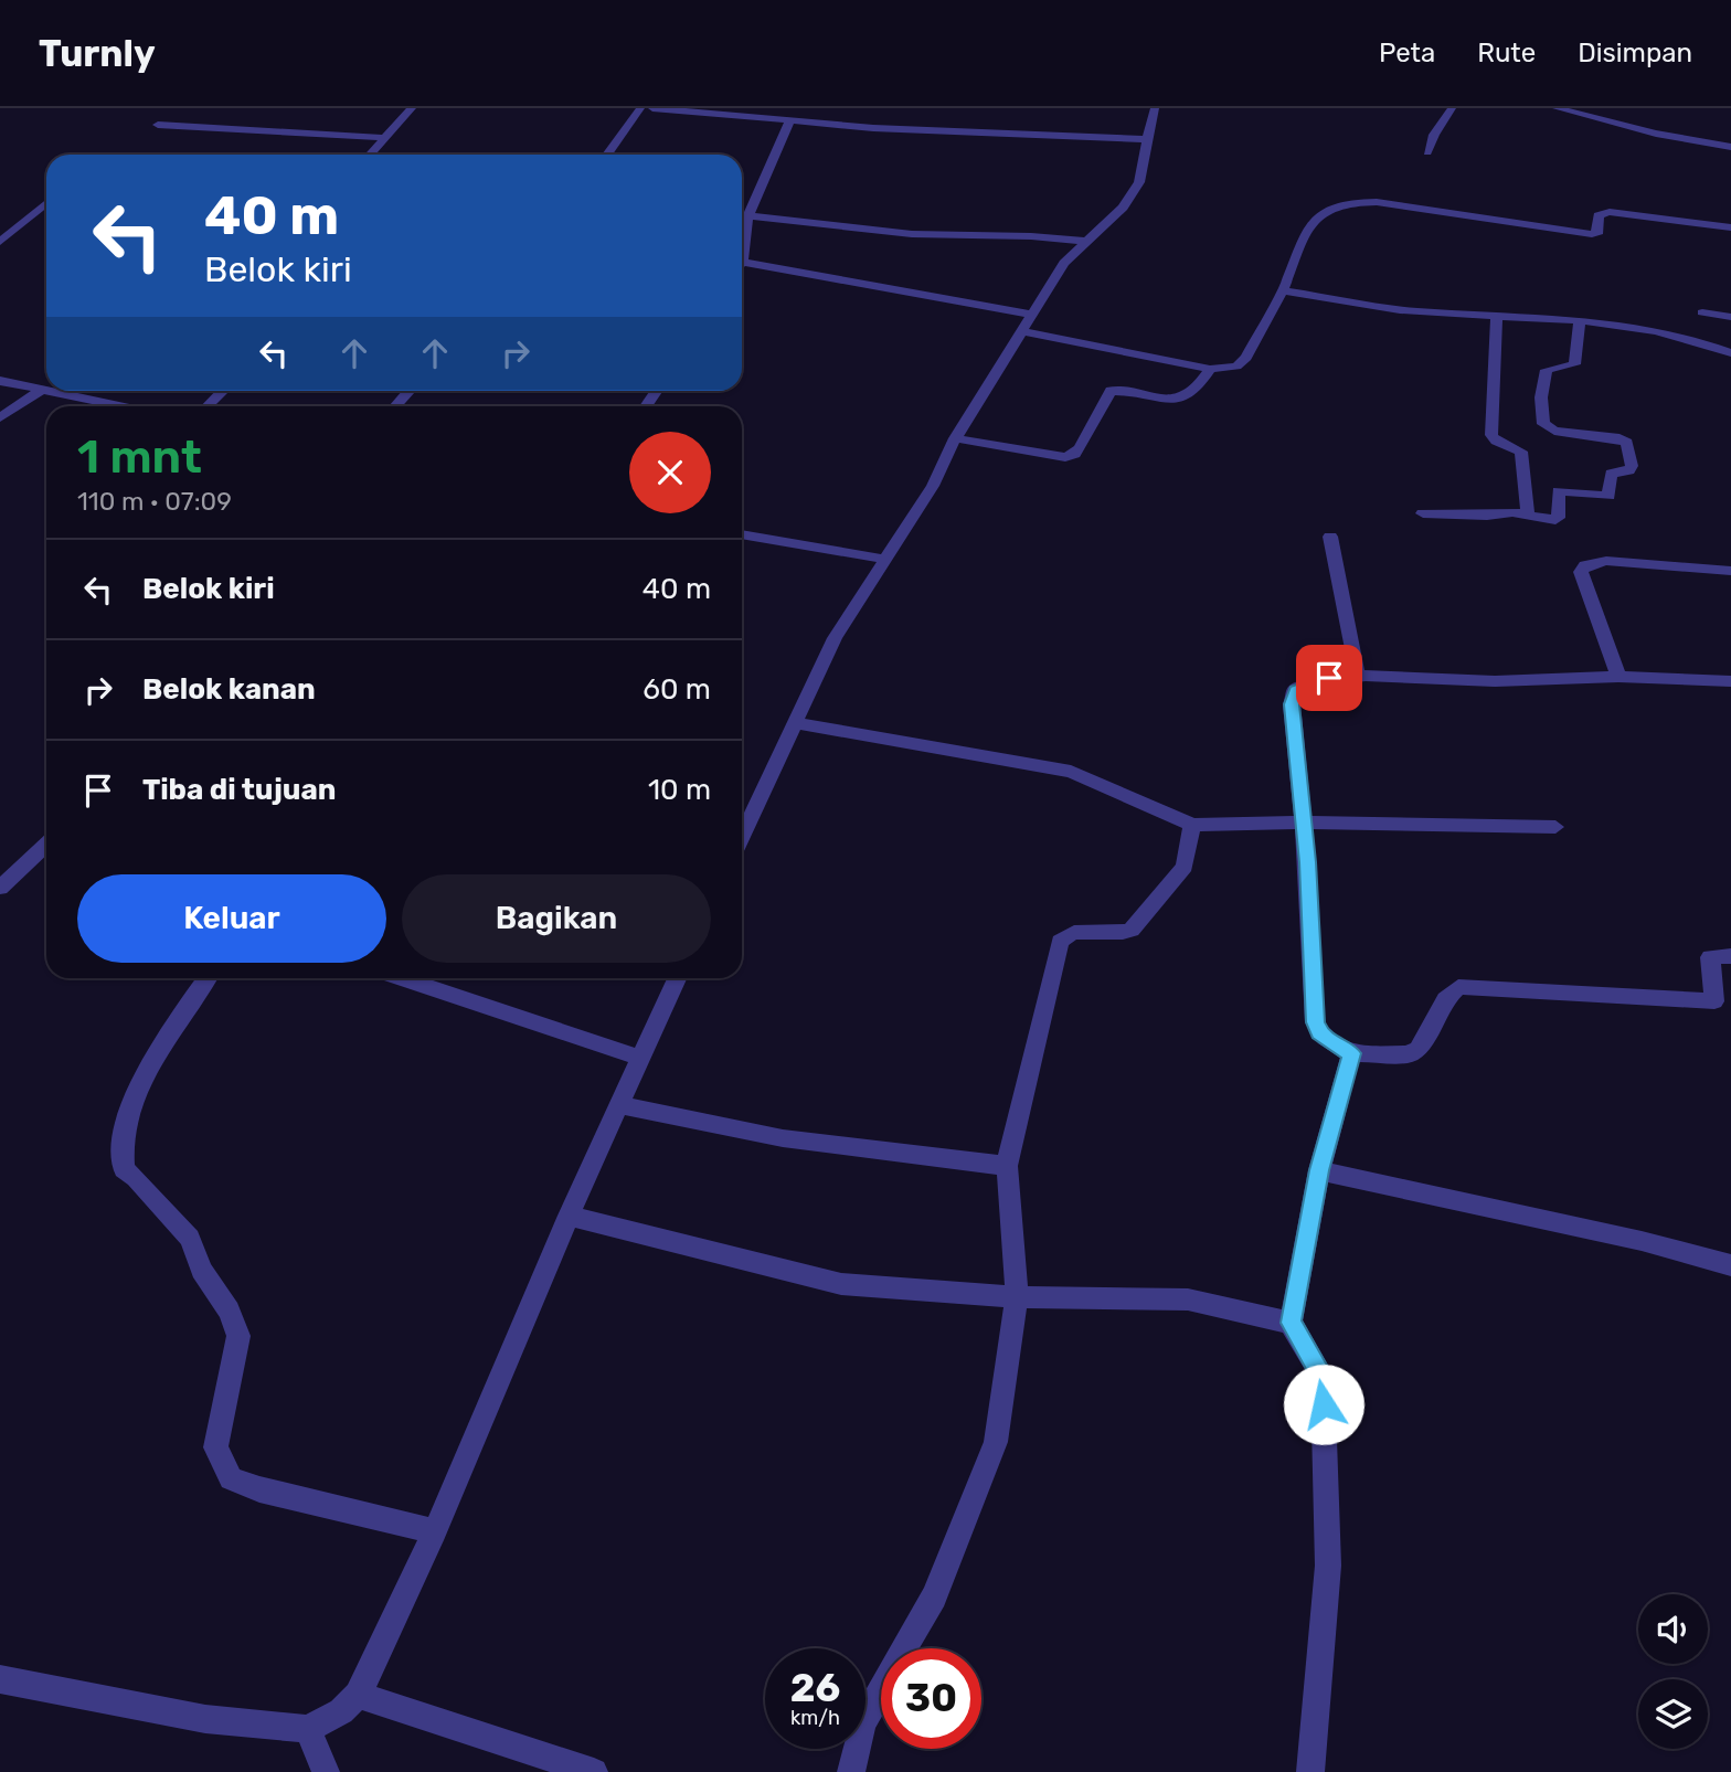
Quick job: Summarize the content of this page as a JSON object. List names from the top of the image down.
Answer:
{
  "page": {
    "header": "Turnly",
    "nav": ["Peta", "Rute", "Disimpan"],
    "turn": ["40 m", "Belok kiri"],
    "heading": ["1 mnt", "110 m · 07:09"],
    "list": [
      {
        "name": "Belok kiri",
        "value": "40 m"
      },
      {
        "name": "Belok kanan",
        "value": "60 m"
      },
      {
        "name": "Tiba di tujuan",
        "value": "10 m"
      }
    ],
    "buttons": ["Keluar", "Bagikan"],
    "speed": "26 km/h",
    "limit": "30"
  }
}
